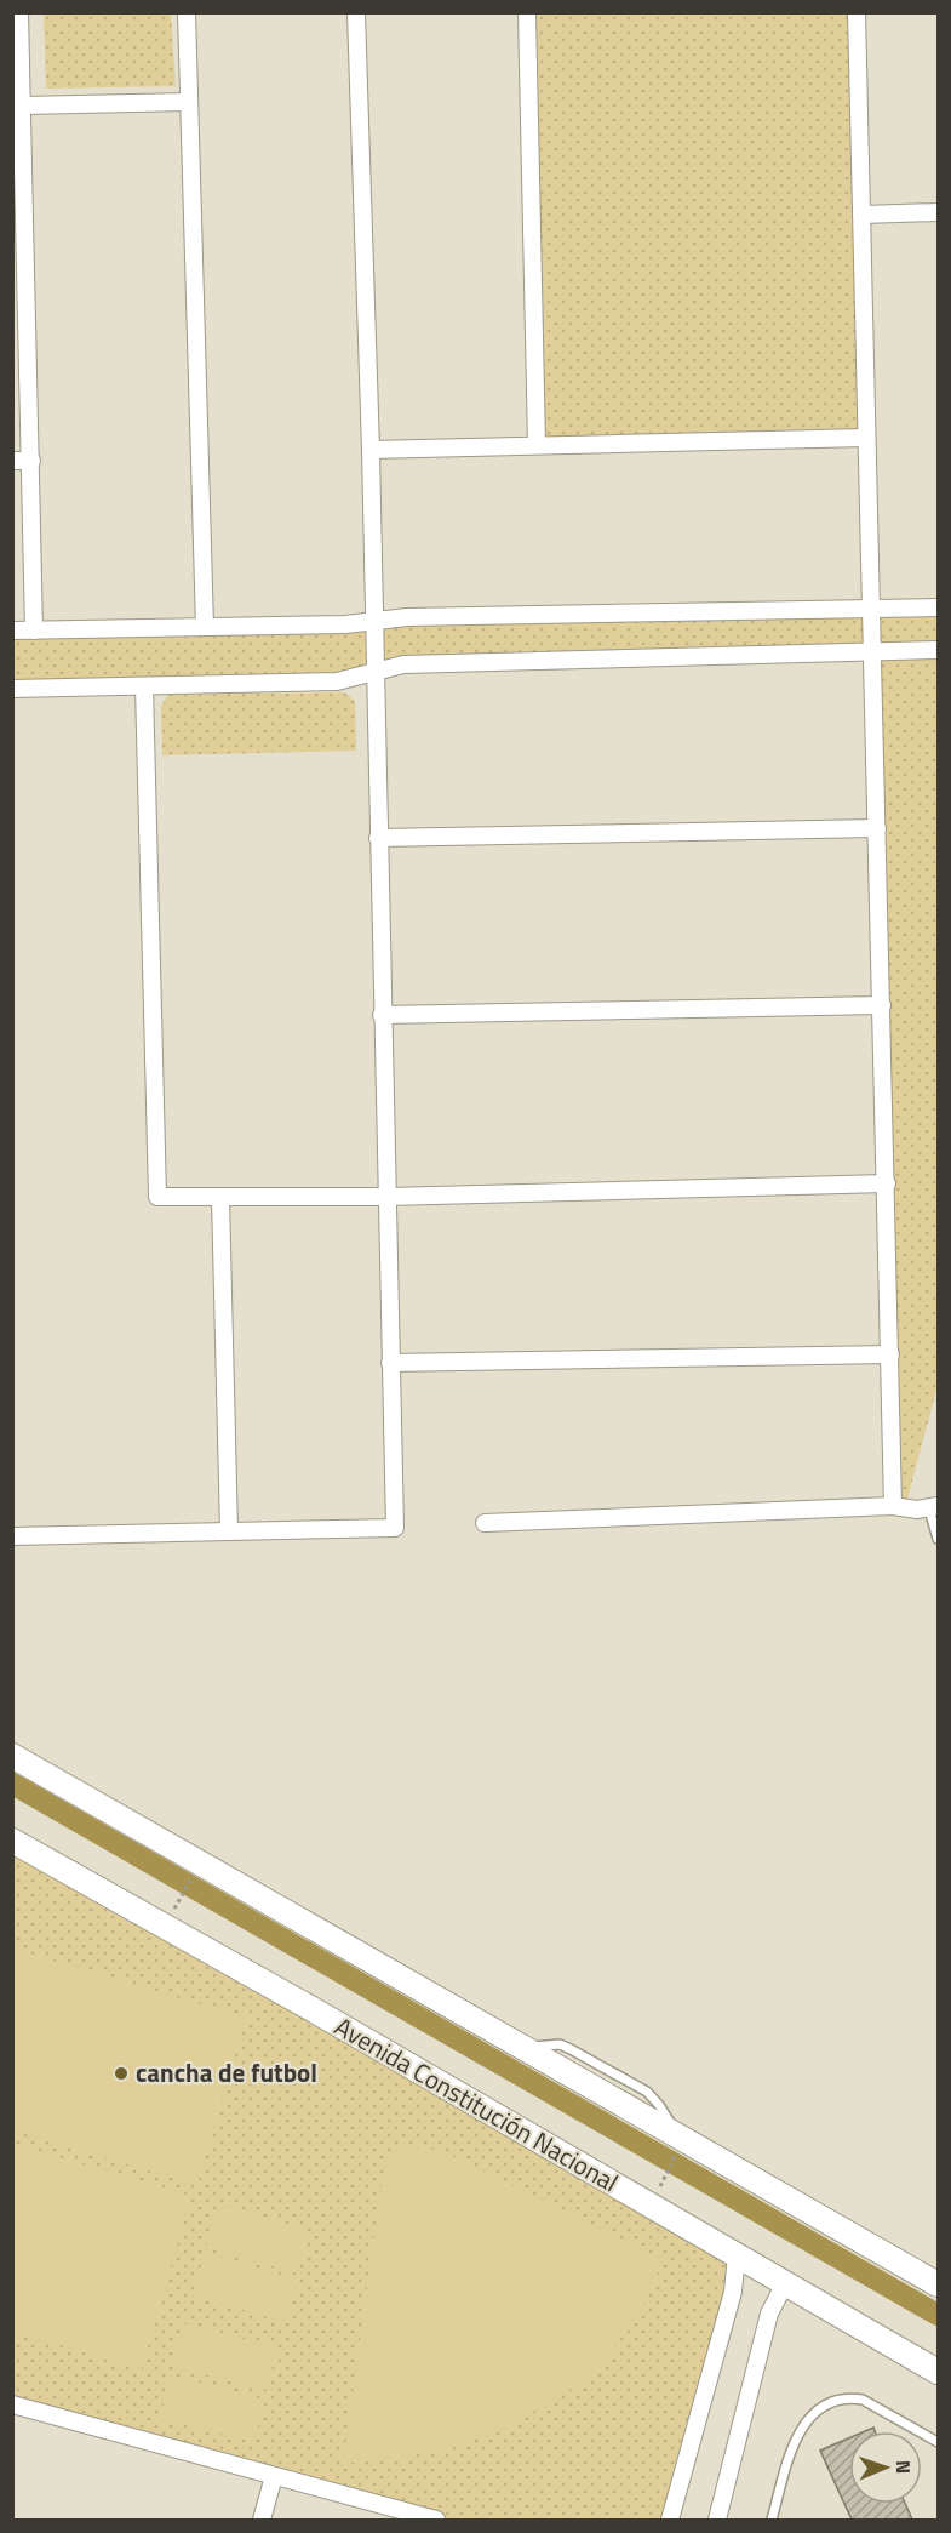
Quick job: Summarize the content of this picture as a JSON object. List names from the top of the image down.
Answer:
{
  "streets": {
    "main road": ["Avenida Constitución Nacional"]
  },
  "places": ["cancha de futbol"],
  "north": "right"
}
